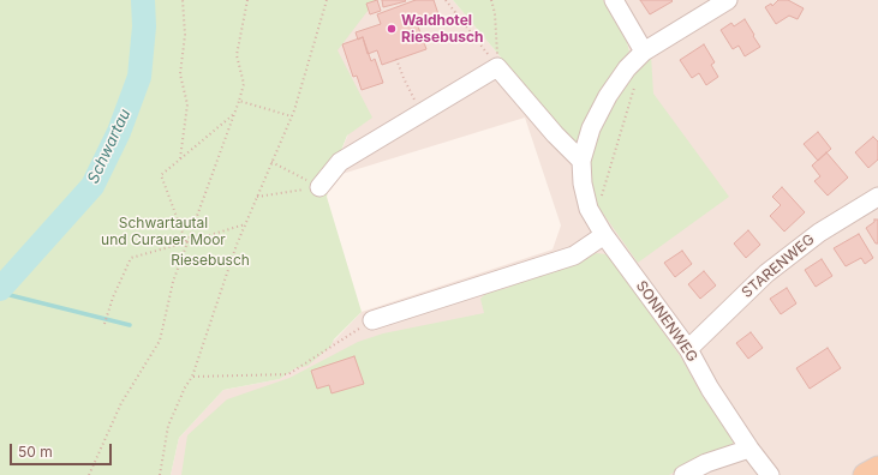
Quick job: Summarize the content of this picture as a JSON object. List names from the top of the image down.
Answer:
{
  "streets": {
    "street": ["STARENWEG", "SONNENWEG"]
  },
  "crossings": [
    ["STARENWEG", "SONNENWEG"]
  ],
  "water": ["Schwartau"],
  "parks": ["Schwartautal und Curauer Moor", "Riesebusch"],
  "places": ["Waldhotel Riesebusch"],
  "scale_bar": "50 m"
}
